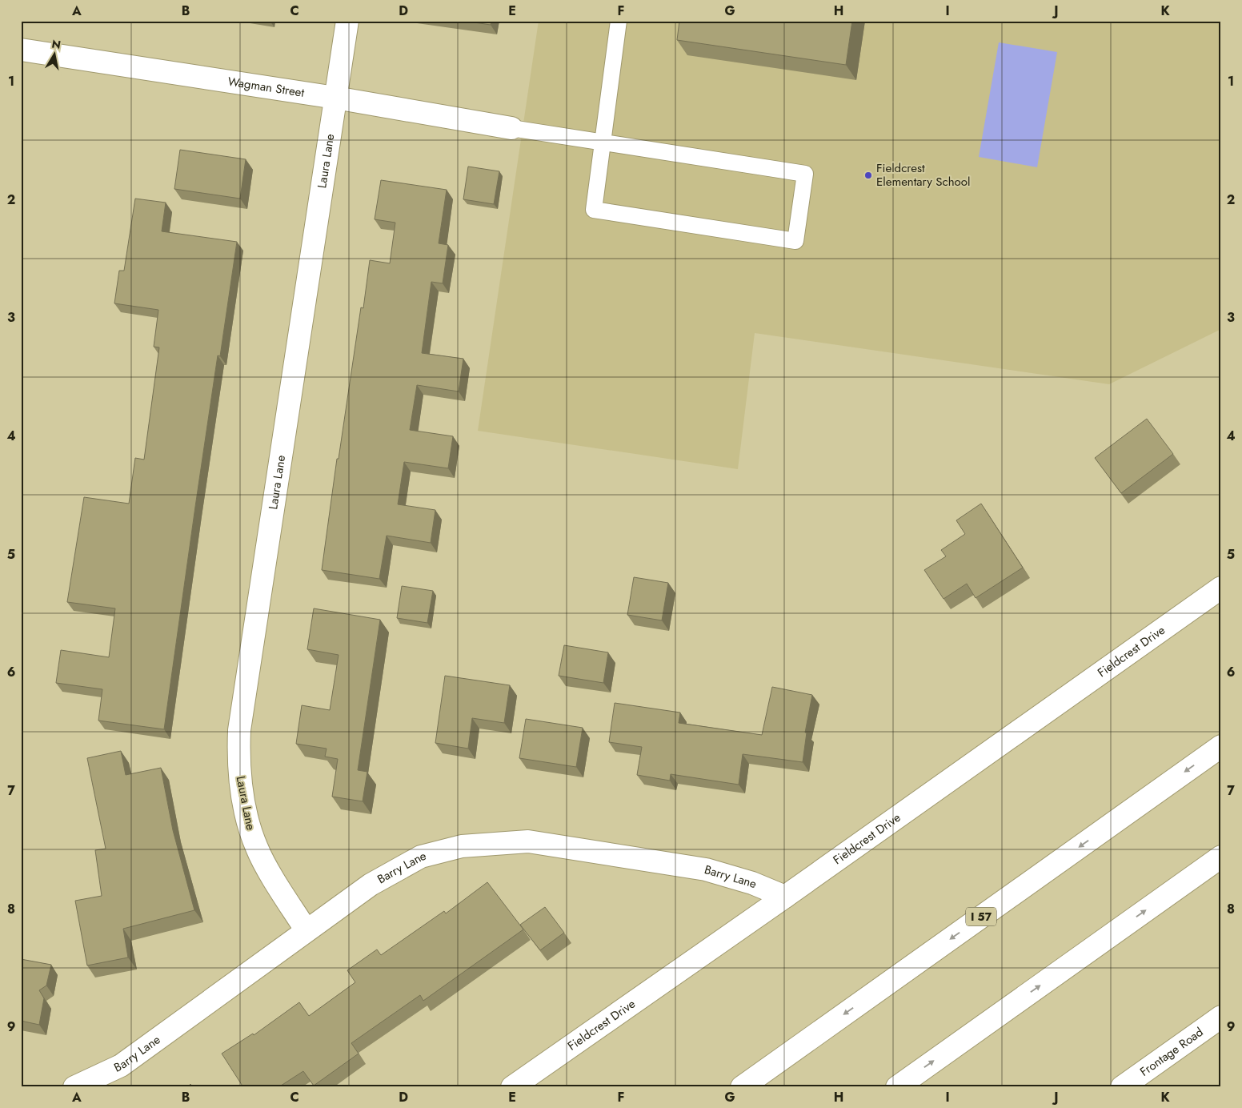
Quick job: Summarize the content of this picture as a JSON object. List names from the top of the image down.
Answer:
{
  "streets": {
    "main road": [
      "Wagman Street",
      "Laura Lane",
      "Fieldcrest Drive",
      "Barry Lane",
      "I 57",
      "Frontage Road"
    ]
  },
  "crossings": [
    ["Wagman Street", "Laura Lane"],
    ["Laura Lane", "Barry Lane"],
    ["Fieldcrest Drive", "Barry Lane"]
  ],
  "places": ["Fieldcrest Elementary School"],
  "north": "top",
  "grid": {
    "columns": [
      "A",
      "B",
      "C",
      "D",
      "E",
      "F",
      "G",
      "H",
      "I",
      "J",
      "K"
    ],
    "rows": [
      "1",
      "2",
      "3",
      "4",
      "5",
      "6",
      "7",
      "8",
      "9"
    ]
  }
}
